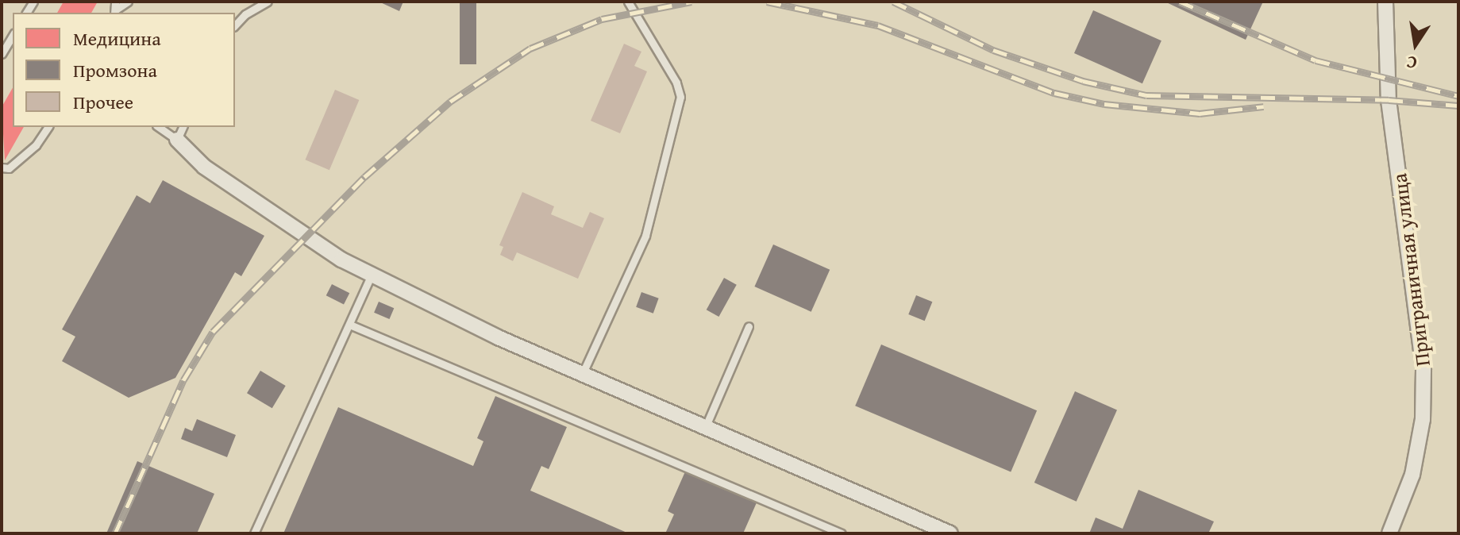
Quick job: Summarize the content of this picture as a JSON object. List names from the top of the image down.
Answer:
{
  "streets": {
    "street": ["Приграничная улица"]
  },
  "legend": ["Медицина", "Промзона", "Прочее"],
  "north": "bottom"
}
